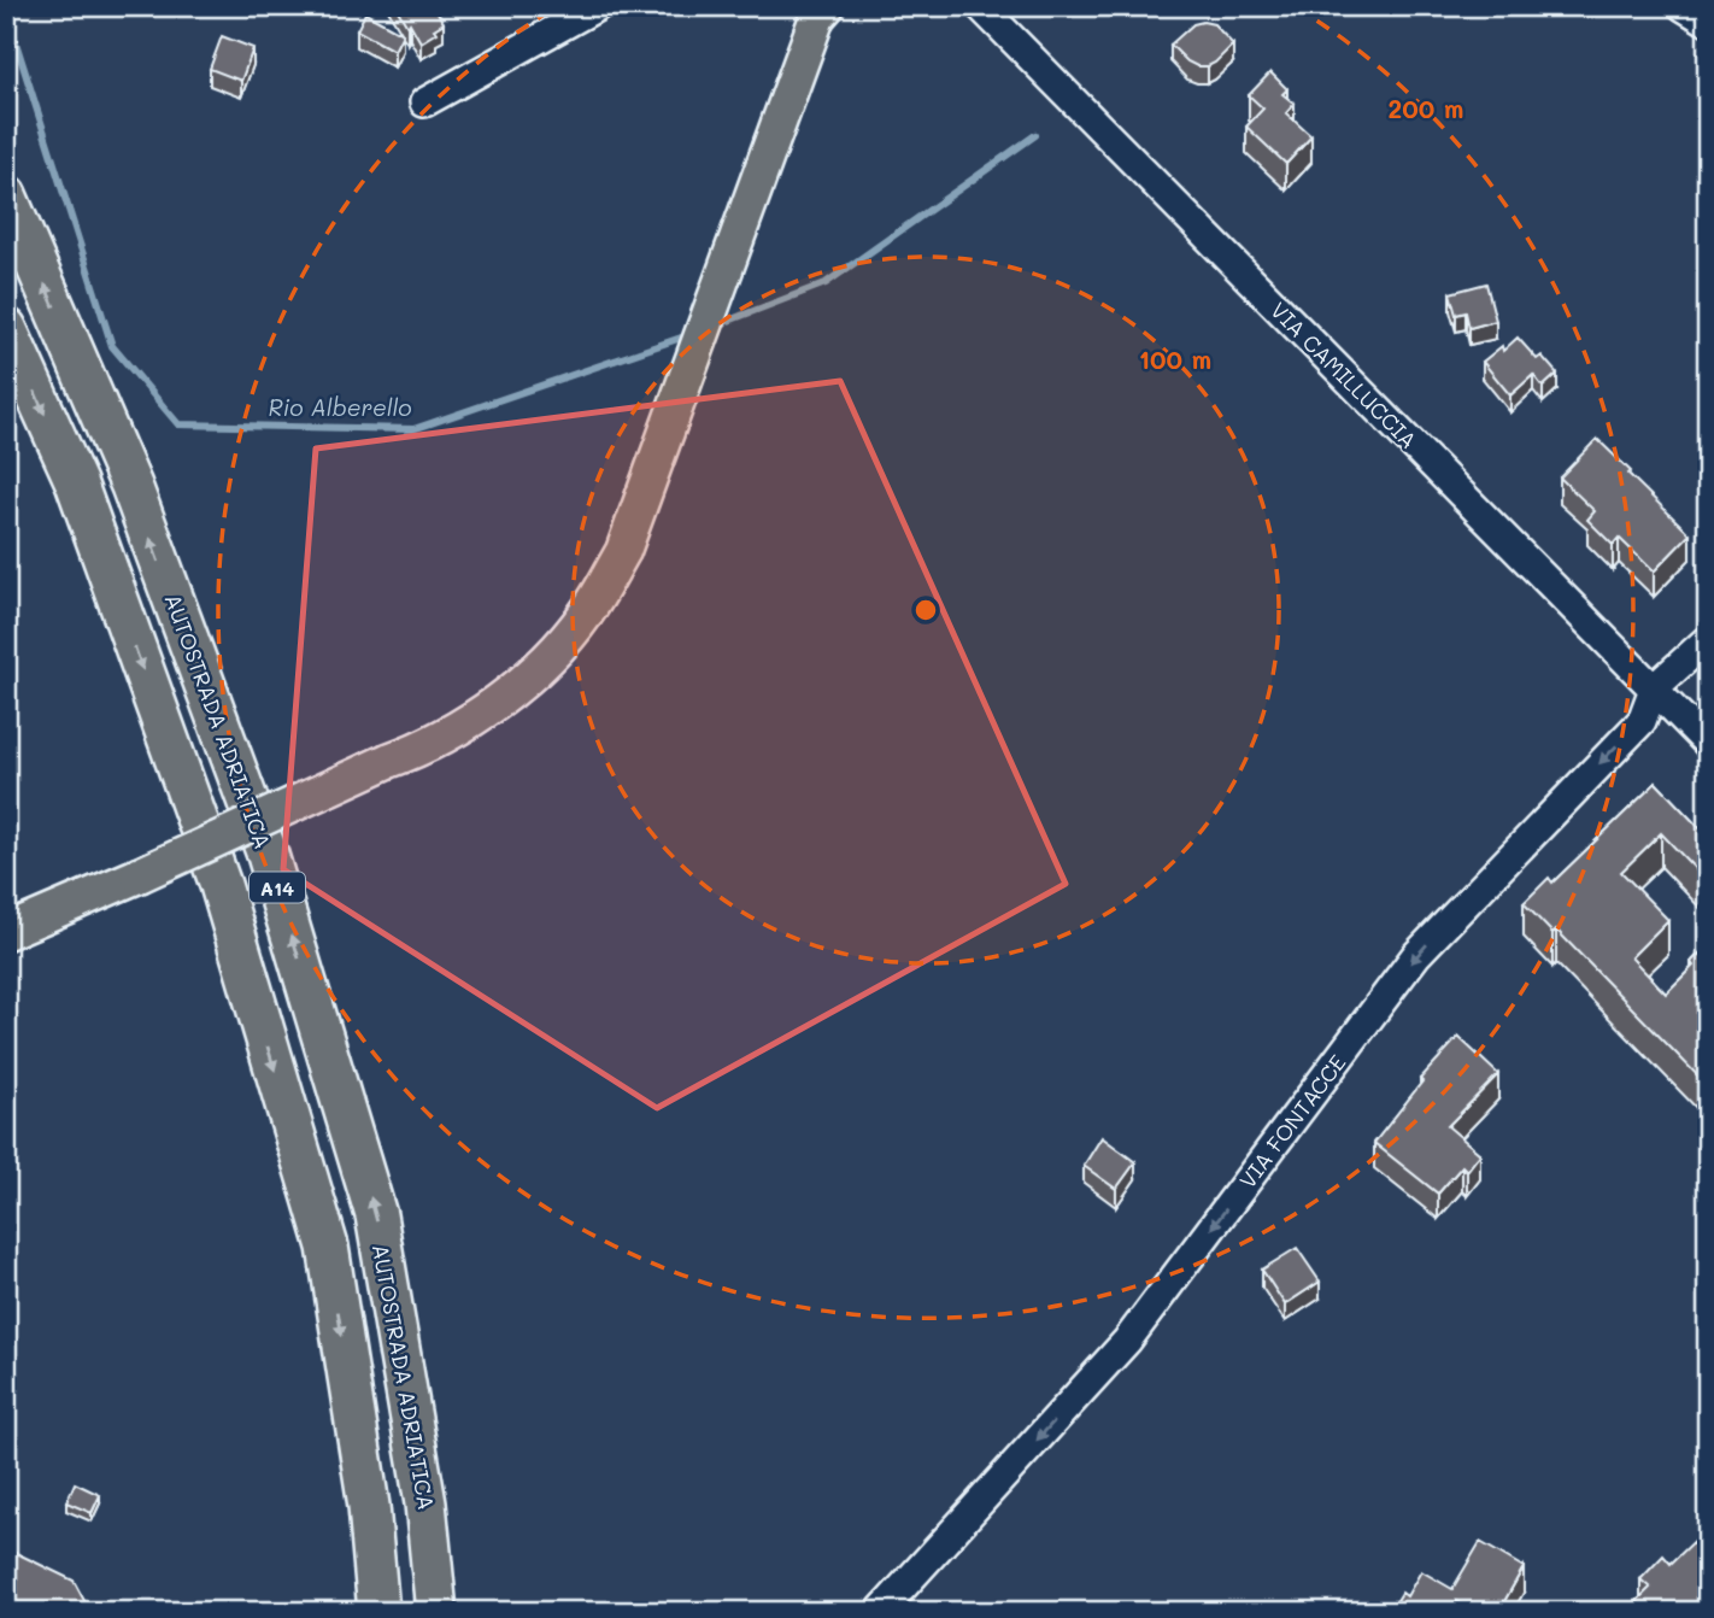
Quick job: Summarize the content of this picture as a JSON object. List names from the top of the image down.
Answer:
{
  "streets": {
    "highway": ["AUTOSTRADA ADRIATICA", "A14"],
    "street": ["VIA CAMILLUCCIA", "VIA FONTACCE"]
  },
  "crossings": [
    ["VIA CAMILLUCCIA", "VIA FONTACCE"]
  ],
  "one_way": ["VIA FONTACCE"],
  "water": ["Rio Alberello"],
  "rings": ["200 m", "100 m"]
}
